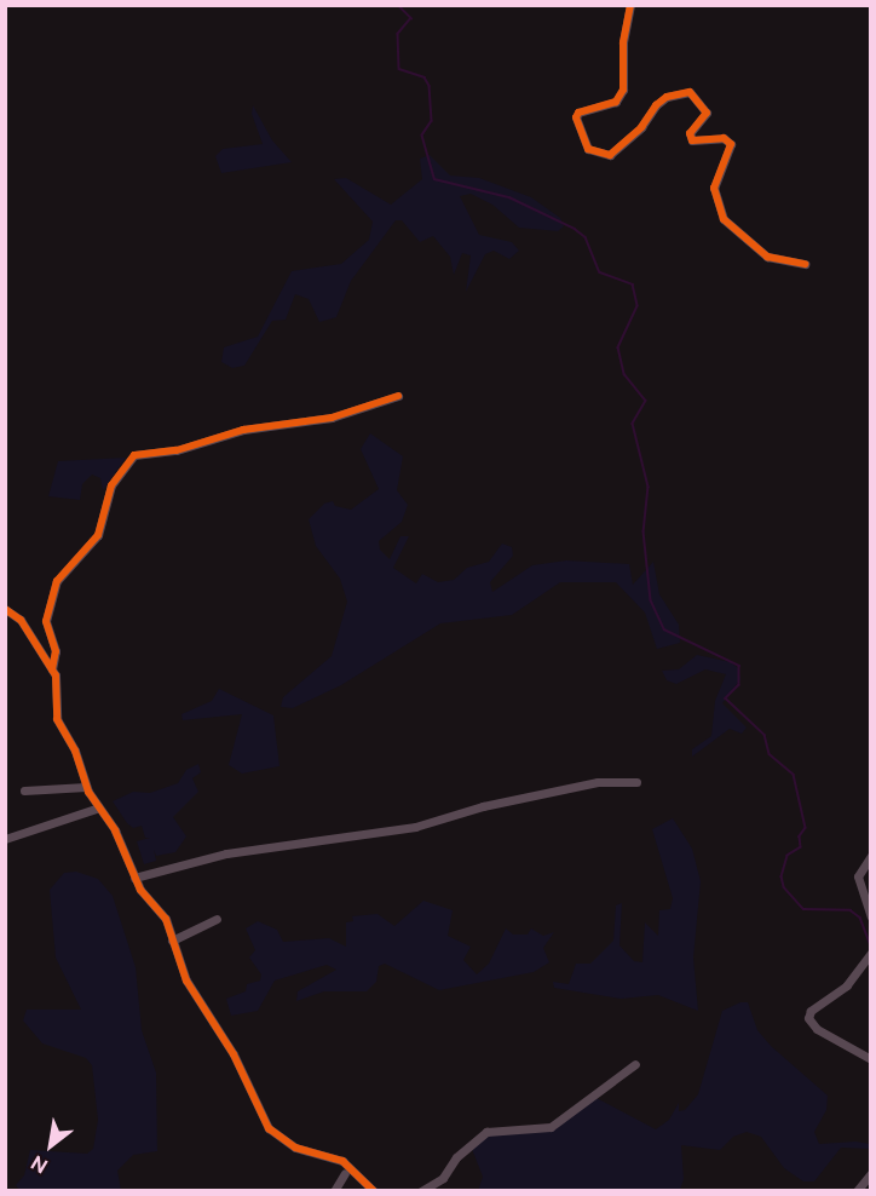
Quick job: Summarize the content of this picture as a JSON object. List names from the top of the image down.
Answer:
{
  "north": "bottom left"
}
